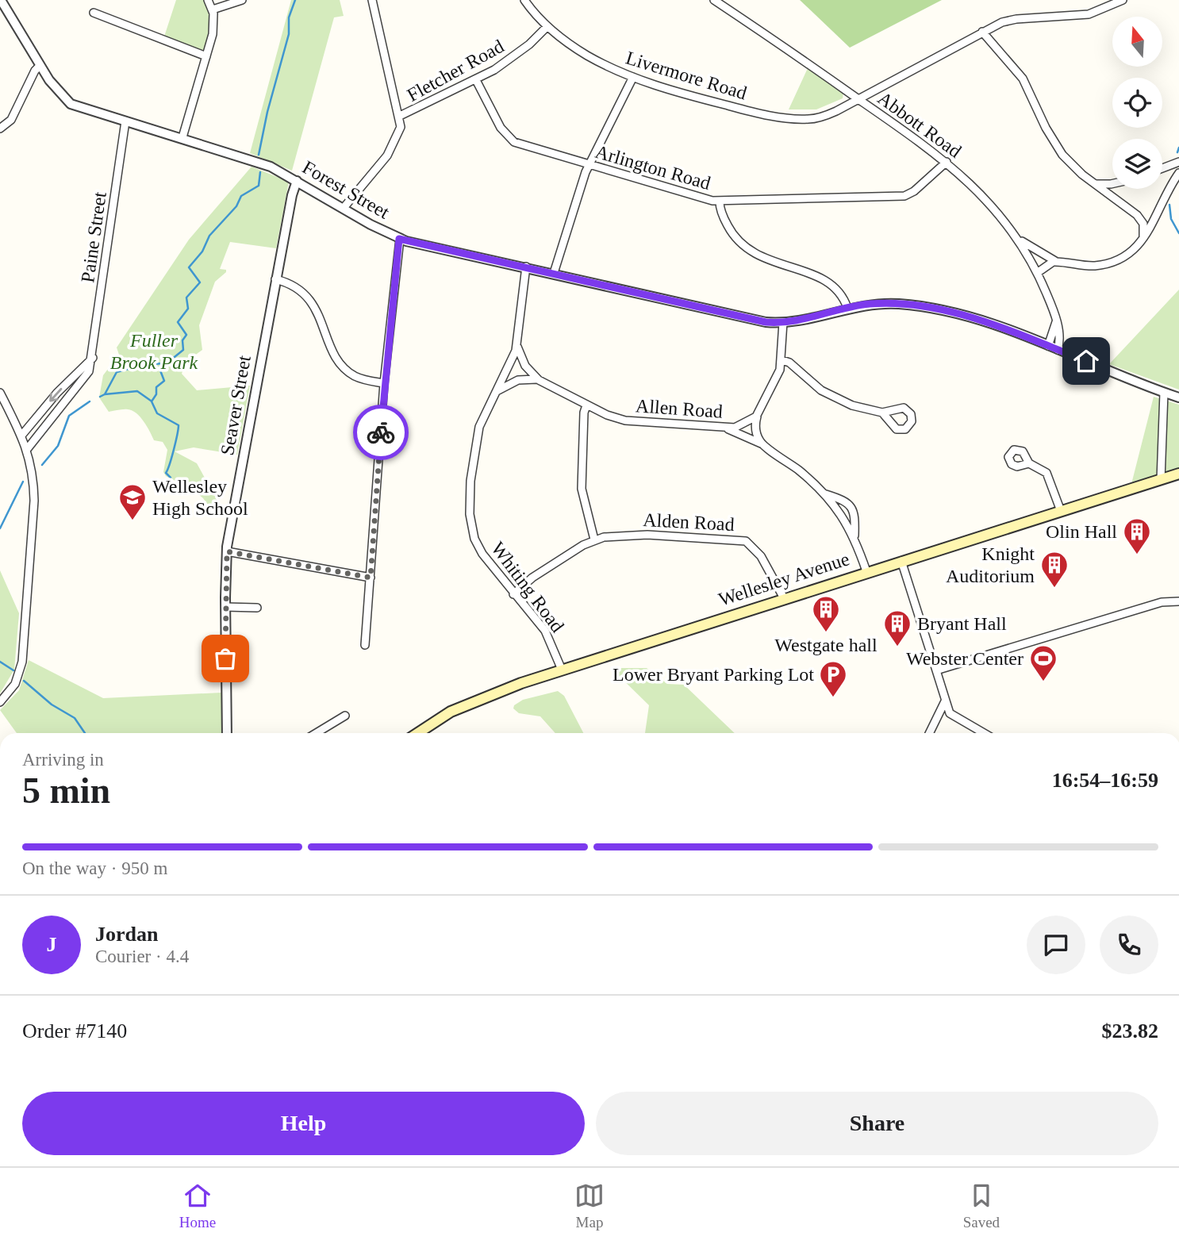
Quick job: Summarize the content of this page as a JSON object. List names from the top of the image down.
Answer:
{
  "streets": {
    "main road": ["Wellesley Avenue"],
    "street": [
      "Fletcher Road",
      "Livermore Road",
      "Abbott Road",
      "Arlington Road",
      "Forest Street",
      "Paine Street",
      "Seaver Street",
      "Allen Road",
      "Alden Road",
      "Whiting Road"
    ]
  },
  "crossings": [
    ["Fletcher Road", "Livermore Road"],
    ["Fletcher Road", "Arlington Road"],
    ["Livermore Road", "Abbott Road"],
    ["Abbott Road", "Arlington Road"],
    ["Abbott Road", "Forest Street"],
    ["Forest Street", "Paine Street"],
    ["Forest Street", "Seaver Street"],
    ["Forest Street", "Whiting Road"],
    ["Allen Road", "Whiting Road"],
    ["Alden Road", "Wellesley Avenue"],
    ["Wellesley Avenue", "Whiting Road"]
  ],
  "parks": ["Fuller Brook Park"],
  "places": {
    "school or university": ["Wellesley High School"],
    "building": [
      "Olin Hall",
      "Knight Auditorium",
      "Westgate hall",
      "Bryant Hall"
    ],
    "sports": ["Webster Center"],
    "parking": ["Lower Bryant Parking Lot"]
  },
  "north": "top",
  "page": {
    "heading": ["5 min", "Arriving in", "16:54–16:59"],
    "panel": [
      "Jordan",
      "Courier · 4.4",
      "Order #7140",
      "$23.82"
    ],
    "bar": "On the way · 950 m",
    "round": "J",
    "buttons": ["Help", "Share"],
    "tabs": ["Home", "Map", "Saved"]
  }
}
